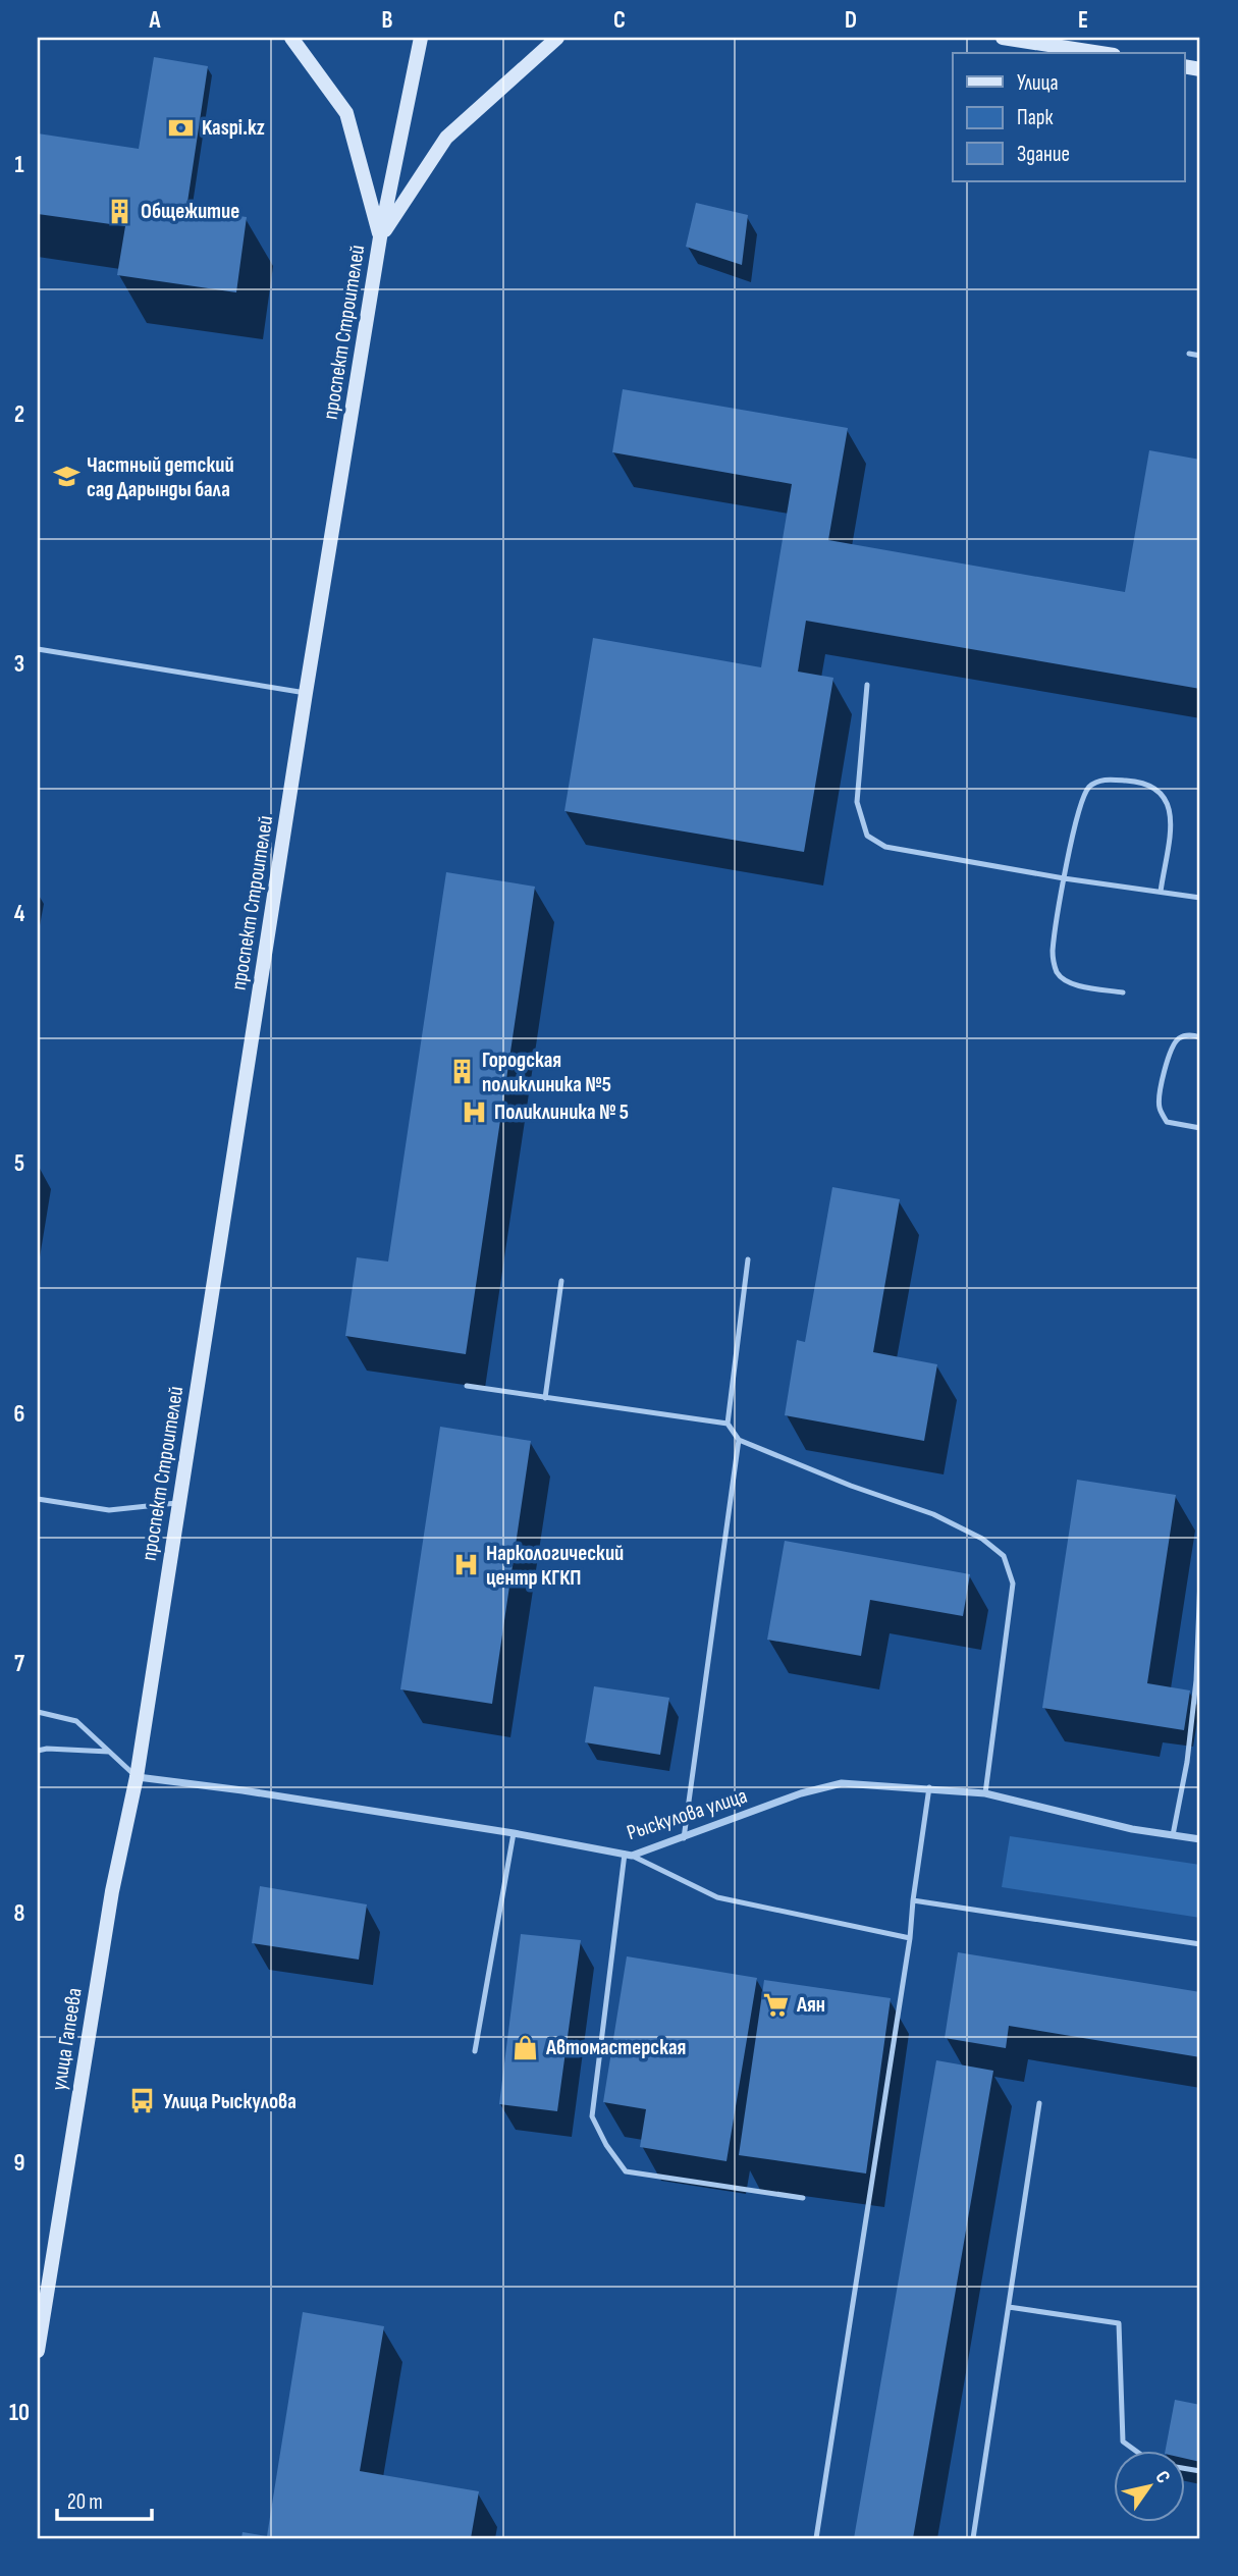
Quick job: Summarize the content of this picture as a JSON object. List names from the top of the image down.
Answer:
{
  "streets": {
    "main road": ["проспект Строителей", "улица Гапеева"],
    "street": ["Рыскулова улица"]
  },
  "crossings": [
    ["проспект Строителей", "Рыскулова улица"],
    ["проспект Строителей", "улица Гапеева"],
    ["Рыскулова улица", "улица Гапеева"]
  ],
  "places": {
    "bank": ["Kaspi.kz"],
    "building": ["Общежитие", "Городская поликлиника №5"],
    "school or university": ["Частный детский сад Дарынды бала"],
    "hospital": ["Поликлиника № 5", "Наркологический центр КГКП"],
    "supermarket": ["Аян"],
    "shop": ["Автомастерская"],
    "bus stop": ["Улица Рыскулова"]
  },
  "legend": ["Улица", "Парк", "Здание"],
  "scale_bar": "20 m",
  "north": "top right",
  "grid": {
    "columns": [
      "A",
      "B",
      "C",
      "D",
      "E"
    ],
    "rows": [
      "1",
      "2",
      "3",
      "4",
      "5",
      "6",
      "7",
      "8",
      "9",
      "10"
    ]
  }
}
